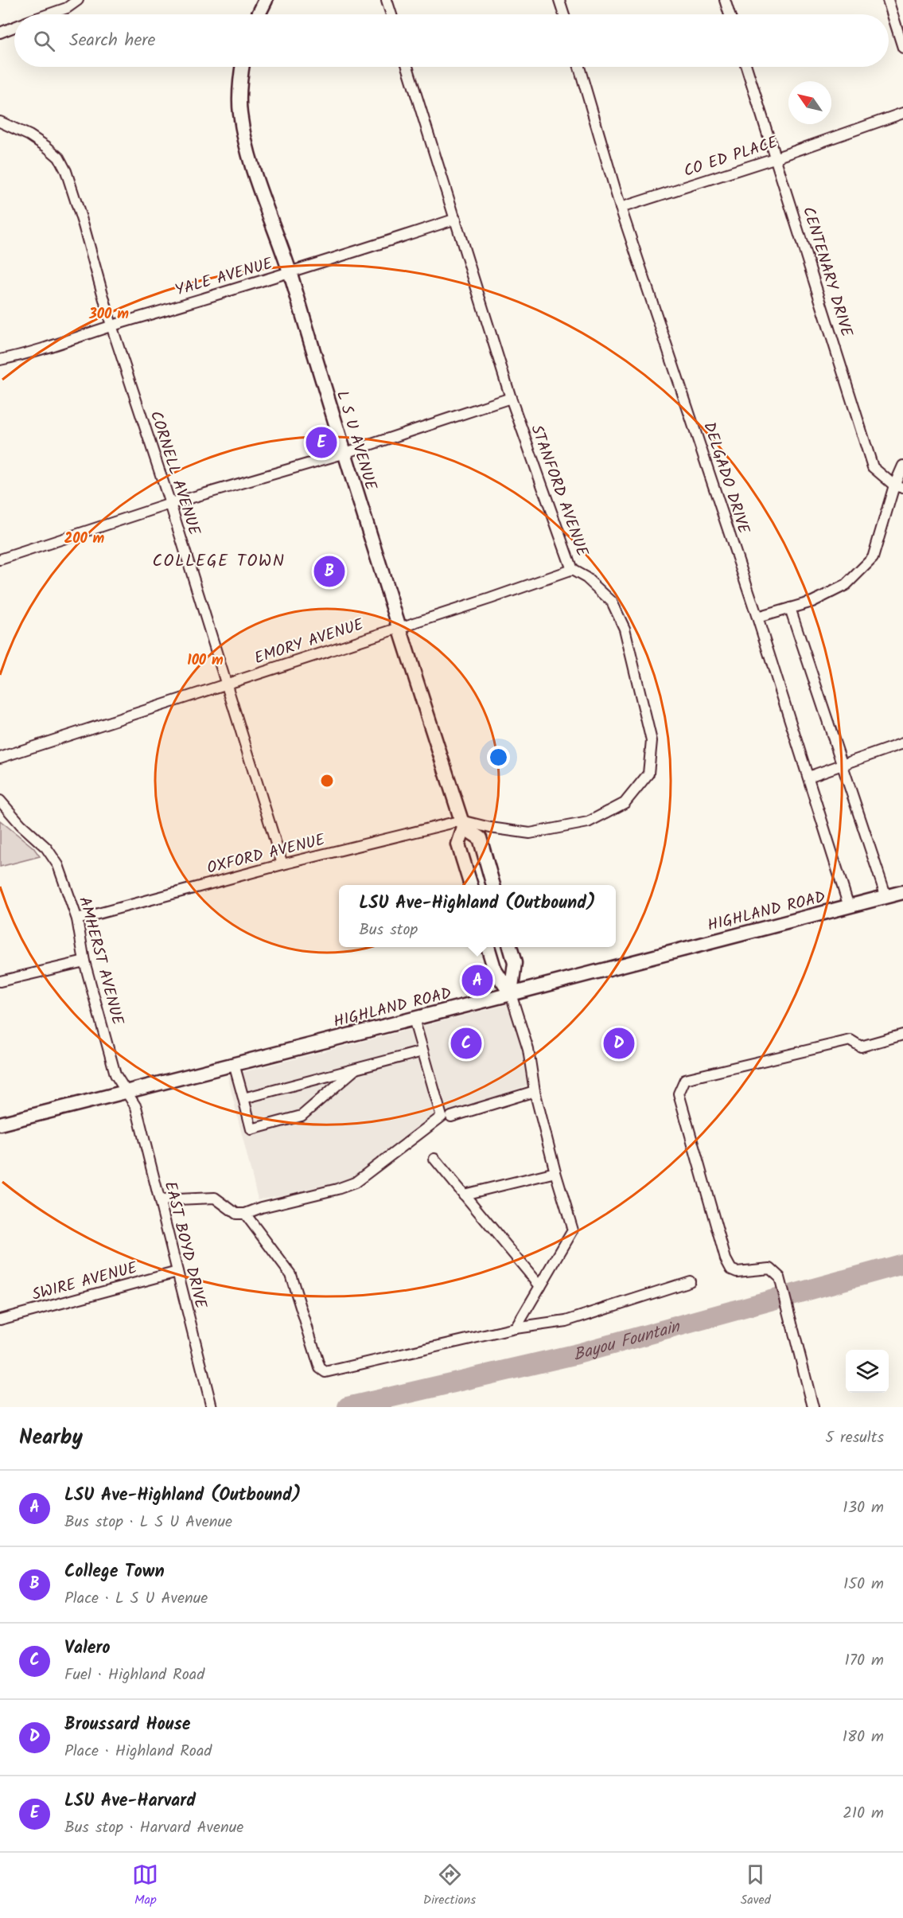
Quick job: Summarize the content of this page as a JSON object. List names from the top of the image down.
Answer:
{
  "streets": {
    "street": [
      "CO ED PLACE",
      "CENTENARY DRIVE",
      "YALE AVENUE",
      "L S U AVENUE",
      "CORNELL AVENUE",
      "DELGADO DRIVE",
      "STANFORD AVENUE",
      "EMORY AVENUE",
      "OXFORD AVENUE",
      "HIGHLAND ROAD",
      "AMHERST AVENUE",
      "EAST BOYD DRIVE",
      "SWIRE AVENUE"
    ]
  },
  "crossings": [
    ["CO ED PLACE", "CENTENARY DRIVE"],
    ["CO ED PLACE", "DELGADO DRIVE"],
    ["YALE AVENUE", "L S U AVENUE"],
    ["YALE AVENUE", "CORNELL AVENUE"],
    ["YALE AVENUE", "STANFORD AVENUE"],
    ["L S U AVENUE", "STANFORD AVENUE"],
    ["L S U AVENUE", "EMORY AVENUE"],
    ["L S U AVENUE", "OXFORD AVENUE"],
    ["CORNELL AVENUE", "EMORY AVENUE"],
    ["CORNELL AVENUE", "OXFORD AVENUE"],
    ["DELGADO DRIVE", "HIGHLAND ROAD"],
    ["STANFORD AVENUE", "EMORY AVENUE"],
    ["STANFORD AVENUE", "OXFORD AVENUE"],
    ["OXFORD AVENUE", "AMHERST AVENUE"],
    ["HIGHLAND ROAD", "AMHERST AVENUE"],
    ["HIGHLAND ROAD", "EAST BOYD DRIVE"],
    ["AMHERST AVENUE", "EAST BOYD DRIVE"],
    ["EAST BOYD DRIVE", "SWIRE AVENUE"]
  ],
  "districts": ["COLLEGE TOWN"],
  "water": ["Bayou Fountain"],
  "north": "top left",
  "page": {
    "search": "Search here",
    "pins": [
      "E",
      "B",
      "A",
      "C",
      "D"
    ],
    "popup": ["LSU Ave-Highland (Outbound)", "Bus stop"],
    "heading": ["Nearby", "5 results"],
    "list": [
      {
        "mark": "A",
        "name": "LSU Ave-Highland (Outbound)",
        "note": "Bus stop · L S U Avenue",
        "value": "130 m"
      },
      {
        "mark": "B",
        "name": "College Town",
        "note": "Place · L S U Avenue",
        "value": "150 m"
      },
      {
        "mark": "C",
        "name": "Valero",
        "note": "Fuel · Highland Road",
        "value": "170 m"
      },
      {
        "mark": "D",
        "name": "Broussard House",
        "note": "Place · Highland Road",
        "value": "180 m"
      },
      {
        "mark": "E",
        "name": "LSU Ave-Harvard",
        "note": "Bus stop · Harvard Avenue",
        "value": "210 m"
      }
    ],
    "nav": ["Map", "Directions", "Saved"]
  },
  "rings": ["300 m", "200 m", "100 m"]
}
